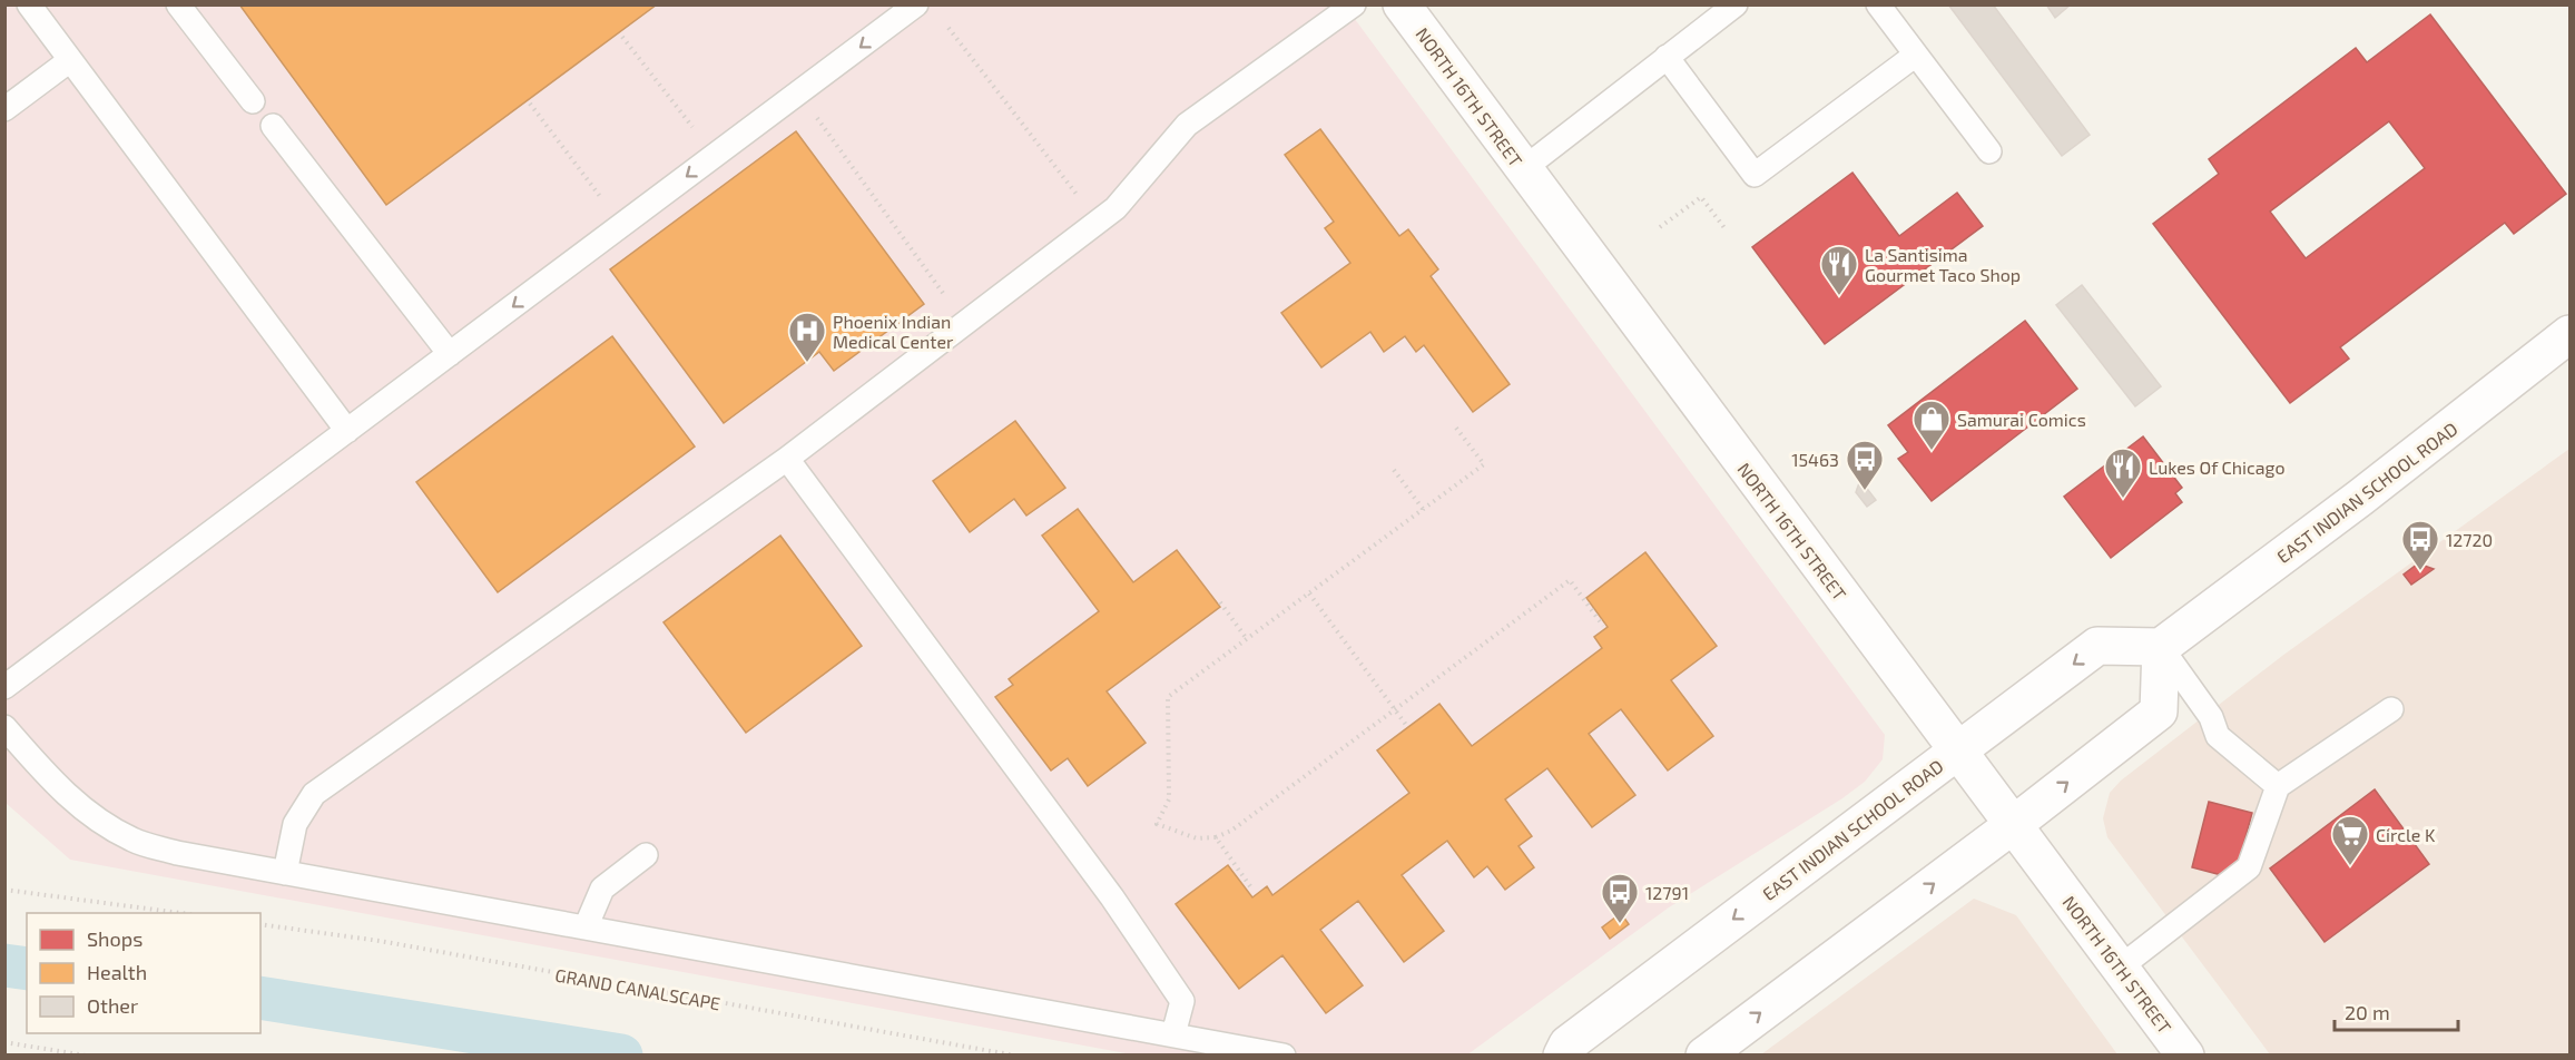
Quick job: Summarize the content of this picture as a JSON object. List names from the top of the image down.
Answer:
{
  "streets": {
    "main road": ["NORTH 16TH STREET", "EAST INDIAN SCHOOL ROAD"],
    "path": ["GRAND CANALSCAPE"]
  },
  "crossings": [
    ["NORTH 16TH STREET", "EAST INDIAN SCHOOL ROAD"]
  ],
  "places": {
    "restaurant": ["La Santisima Gourmet Taco Shop", "Lukes Of Chicago"],
    "hospital": ["Phoenix Indian Medical Center"],
    "shop": ["Samurai Comics"],
    "bus stop": ["15463", "12720", "12791"],
    "supermarket": ["Circle K"]
  },
  "legend": ["Shops", "Health", "Other"],
  "scale_bar": "20 m"
}
